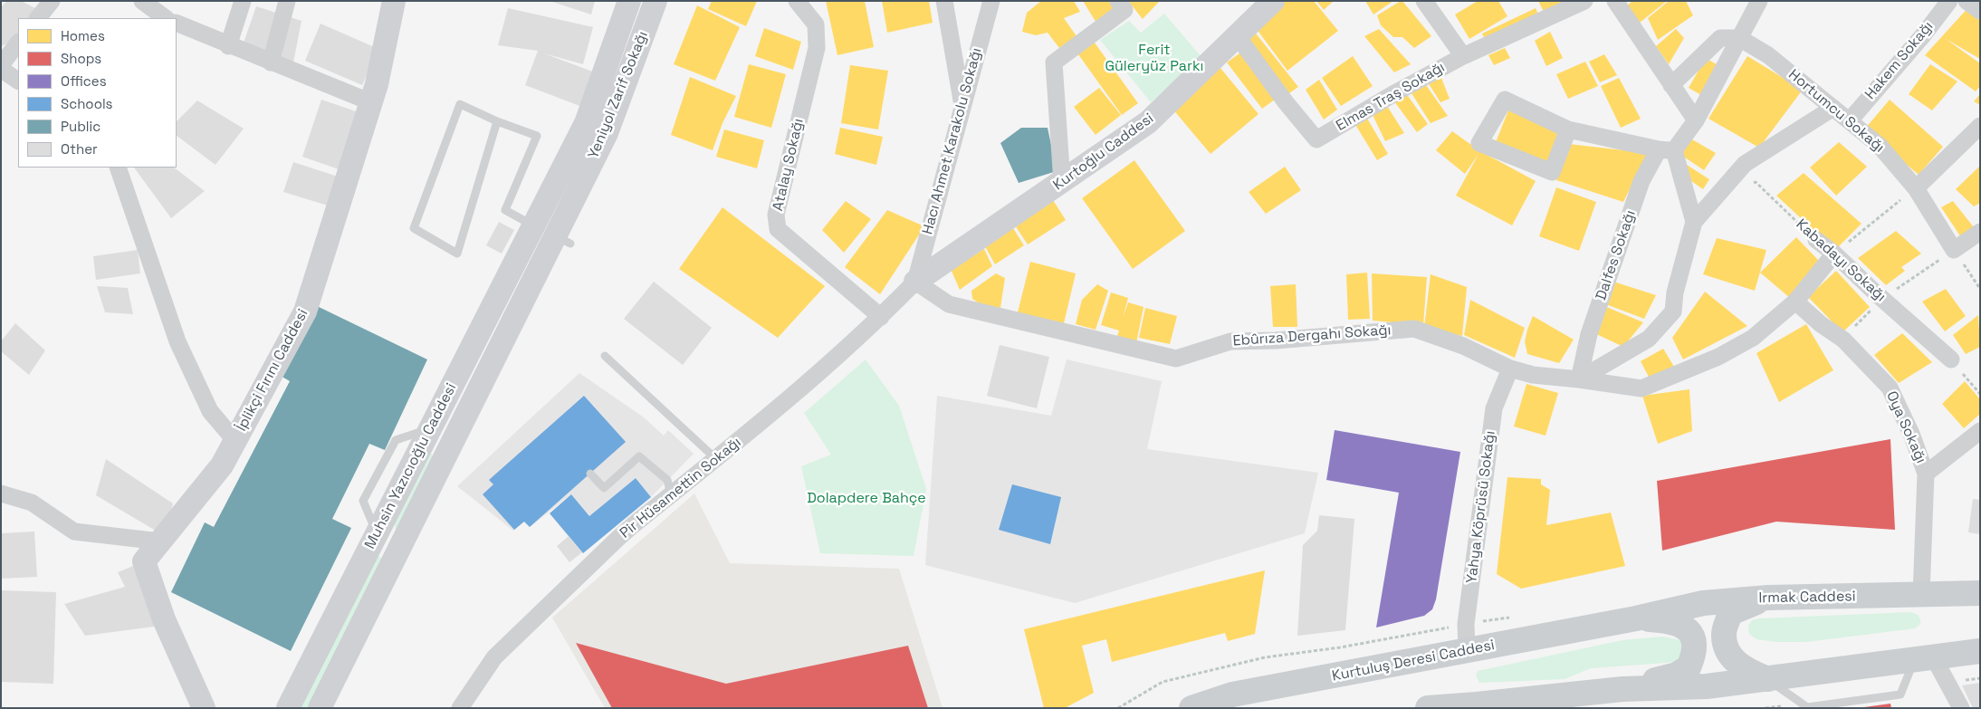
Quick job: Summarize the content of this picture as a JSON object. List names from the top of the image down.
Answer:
{
  "streets": {
    "main road": ["Irmak Caddesi", "Kurtuluş Deresi Caddesi"],
    "street": [
      "Hakem Sokağı",
      "Yeniyol Zarif Sokağı",
      "Elmas Traş Sokağı",
      "Hortumcu Sokağı",
      "Hacı Ahmet Karakolu Sokağı",
      "Kurtoğlu Caddesi",
      "Atalay Sokağı",
      "Dalfes Sokağı",
      "Kabadayı Sokağı",
      "Ebûrıza Dergahı Sokağı",
      "İplikçi Fırını Caddesi",
      "Oya Sokağı",
      "Muhsin Yazıcıoğlu Caddesi",
      "Pir Hüsamettin Sokağı",
      "Yahya Köprüsü Sokağı"
    ]
  },
  "crossings": [
    ["Hakem Sokağı", "Hortumcu Sokağı"],
    ["Yeniyol Zarif Sokağı", "Muhsin Yazıcıoğlu Caddesi"],
    ["Elmas Traş Sokağı", "Kurtoğlu Caddesi"],
    ["Hortumcu Sokağı", "Dalfes Sokağı"],
    ["Hacı Ahmet Karakolu Sokağı", "Kurtoğlu Caddesi"],
    ["Hacı Ahmet Karakolu Sokağı", "Ebûrıza Dergahı Sokağı"],
    ["Hacı Ahmet Karakolu Sokağı", "Pir Hüsamettin Sokağı"],
    ["Kurtoğlu Caddesi", "Ebûrıza Dergahı Sokağı"],
    ["Kurtoğlu Caddesi", "Pir Hüsamettin Sokağı"],
    ["Atalay Sokağı", "Pir Hüsamettin Sokağı"],
    ["Dalfes Sokağı", "Ebûrıza Dergahı Sokağı"],
    ["Kabadayı Sokağı", "Ebûrıza Dergahı Sokağı"],
    ["Ebûrıza Dergahı Sokağı", "Oya Sokağı"],
    ["Ebûrıza Dergahı Sokağı", "Pir Hüsamettin Sokağı"],
    ["Ebûrıza Dergahı Sokağı", "Yahya Köprüsü Sokağı"],
    ["Oya Sokağı", "Irmak Caddesi"],
    ["Yahya Köprüsü Sokağı", "Kurtuluş Deresi Caddesi"],
    ["Irmak Caddesi", "Kurtuluş Deresi Caddesi"]
  ],
  "parks": ["Ferit Güleryüz Parkı", "Dolapdere Bahçe"],
  "legend": [
    "Homes",
    "Shops",
    "Offices",
    "Schools",
    "Public",
    "Other"
  ]
}
